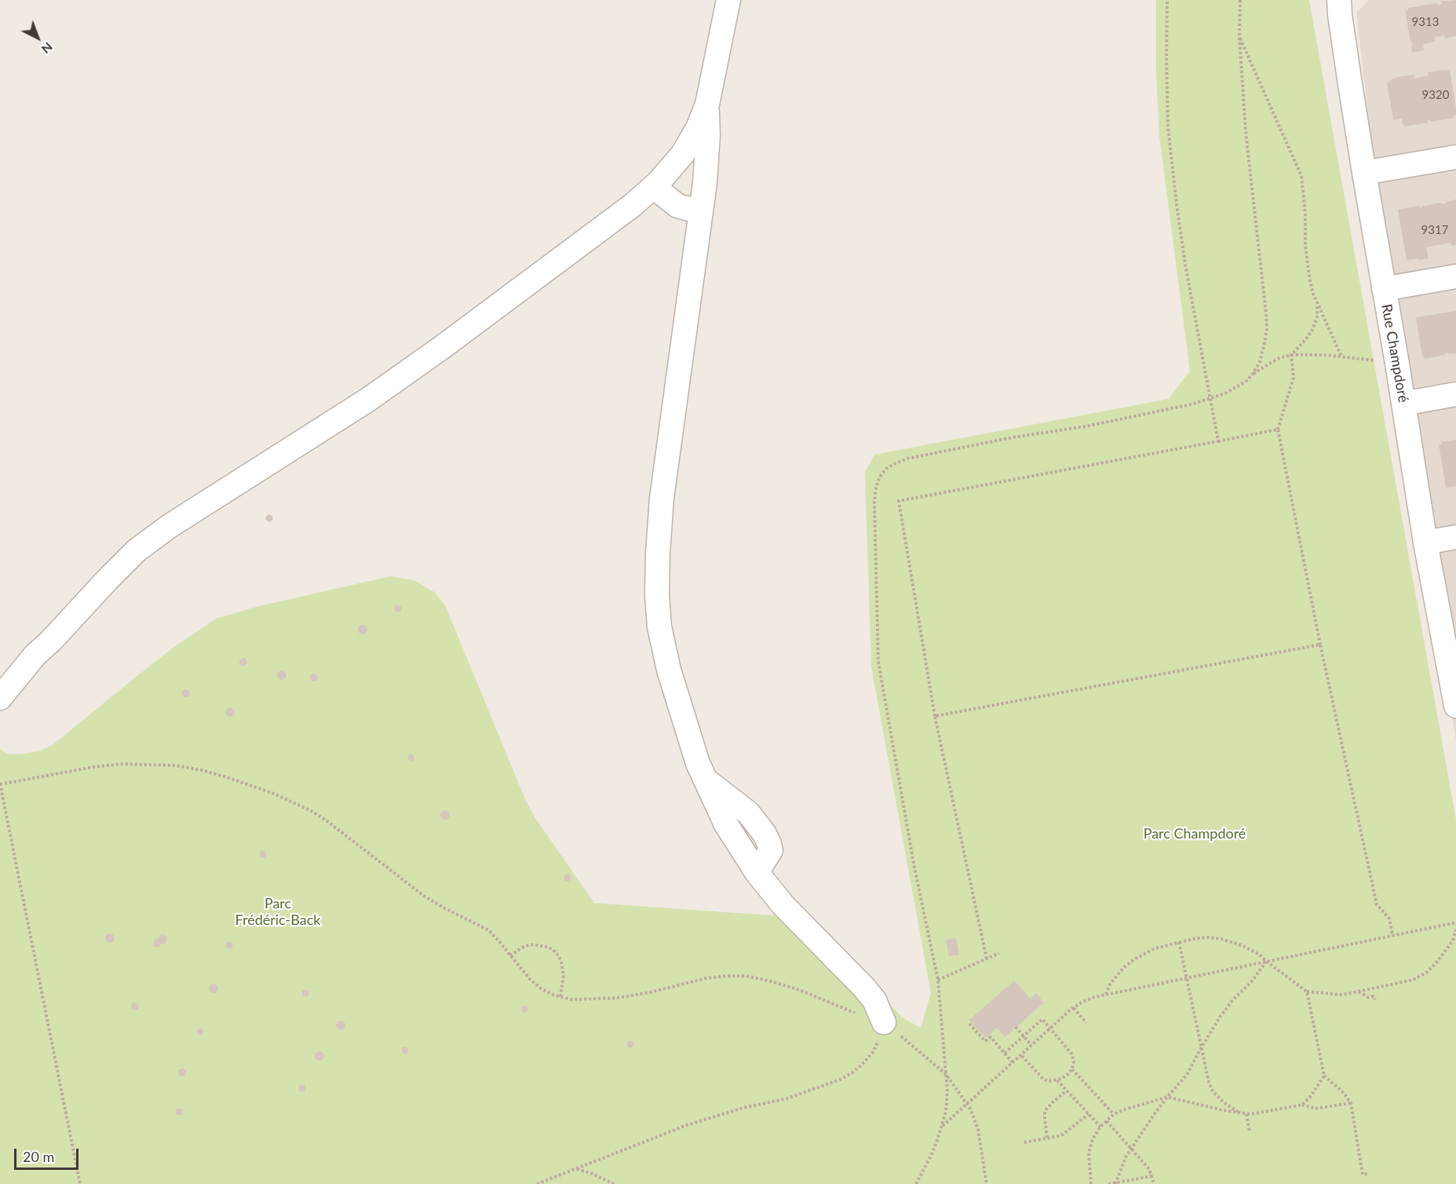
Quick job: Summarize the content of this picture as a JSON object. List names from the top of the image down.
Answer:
{
  "streets": {
    "street": ["Rue Champdoré"]
  },
  "parks": ["Parc Champdoré", "Parc Frédéric-Back"],
  "house_numbers": ["9313", "9320", "9317"],
  "scale_bar": "20 m",
  "north": "bottom right"
}
